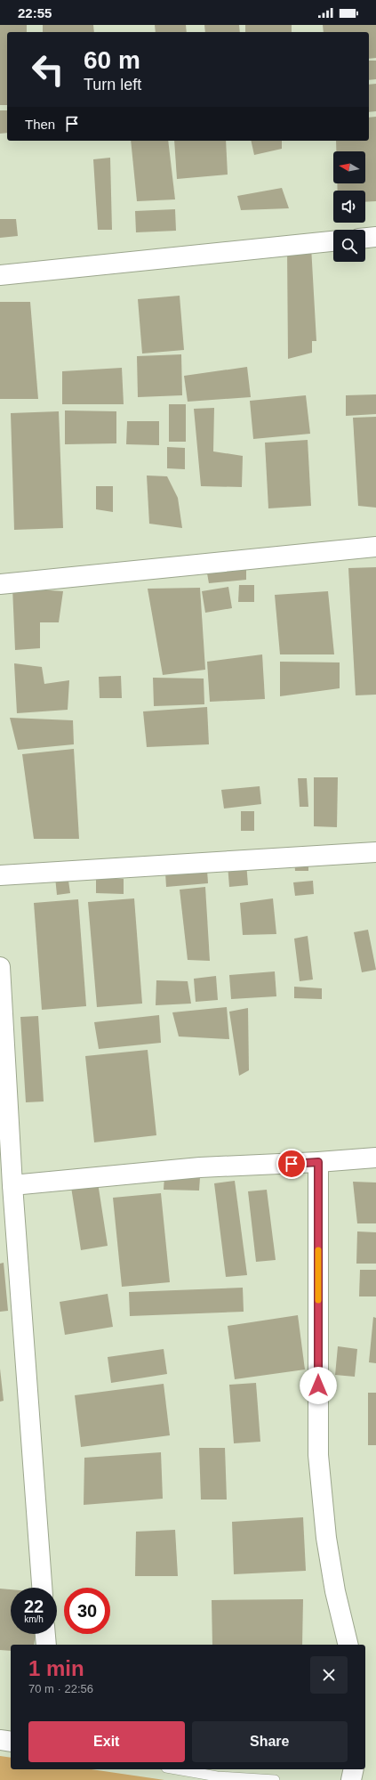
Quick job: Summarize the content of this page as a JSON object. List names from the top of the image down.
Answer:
{
  "north": "left",
  "page": {
    "status": "22:55",
    "turn": ["60 m", "Turn left"],
    "then": "Then",
    "speed": "22 km/h",
    "limit": "30",
    "heading": ["1 min", "70 m · 22:56"],
    "buttons": ["Exit", "Share"]
  }
}
